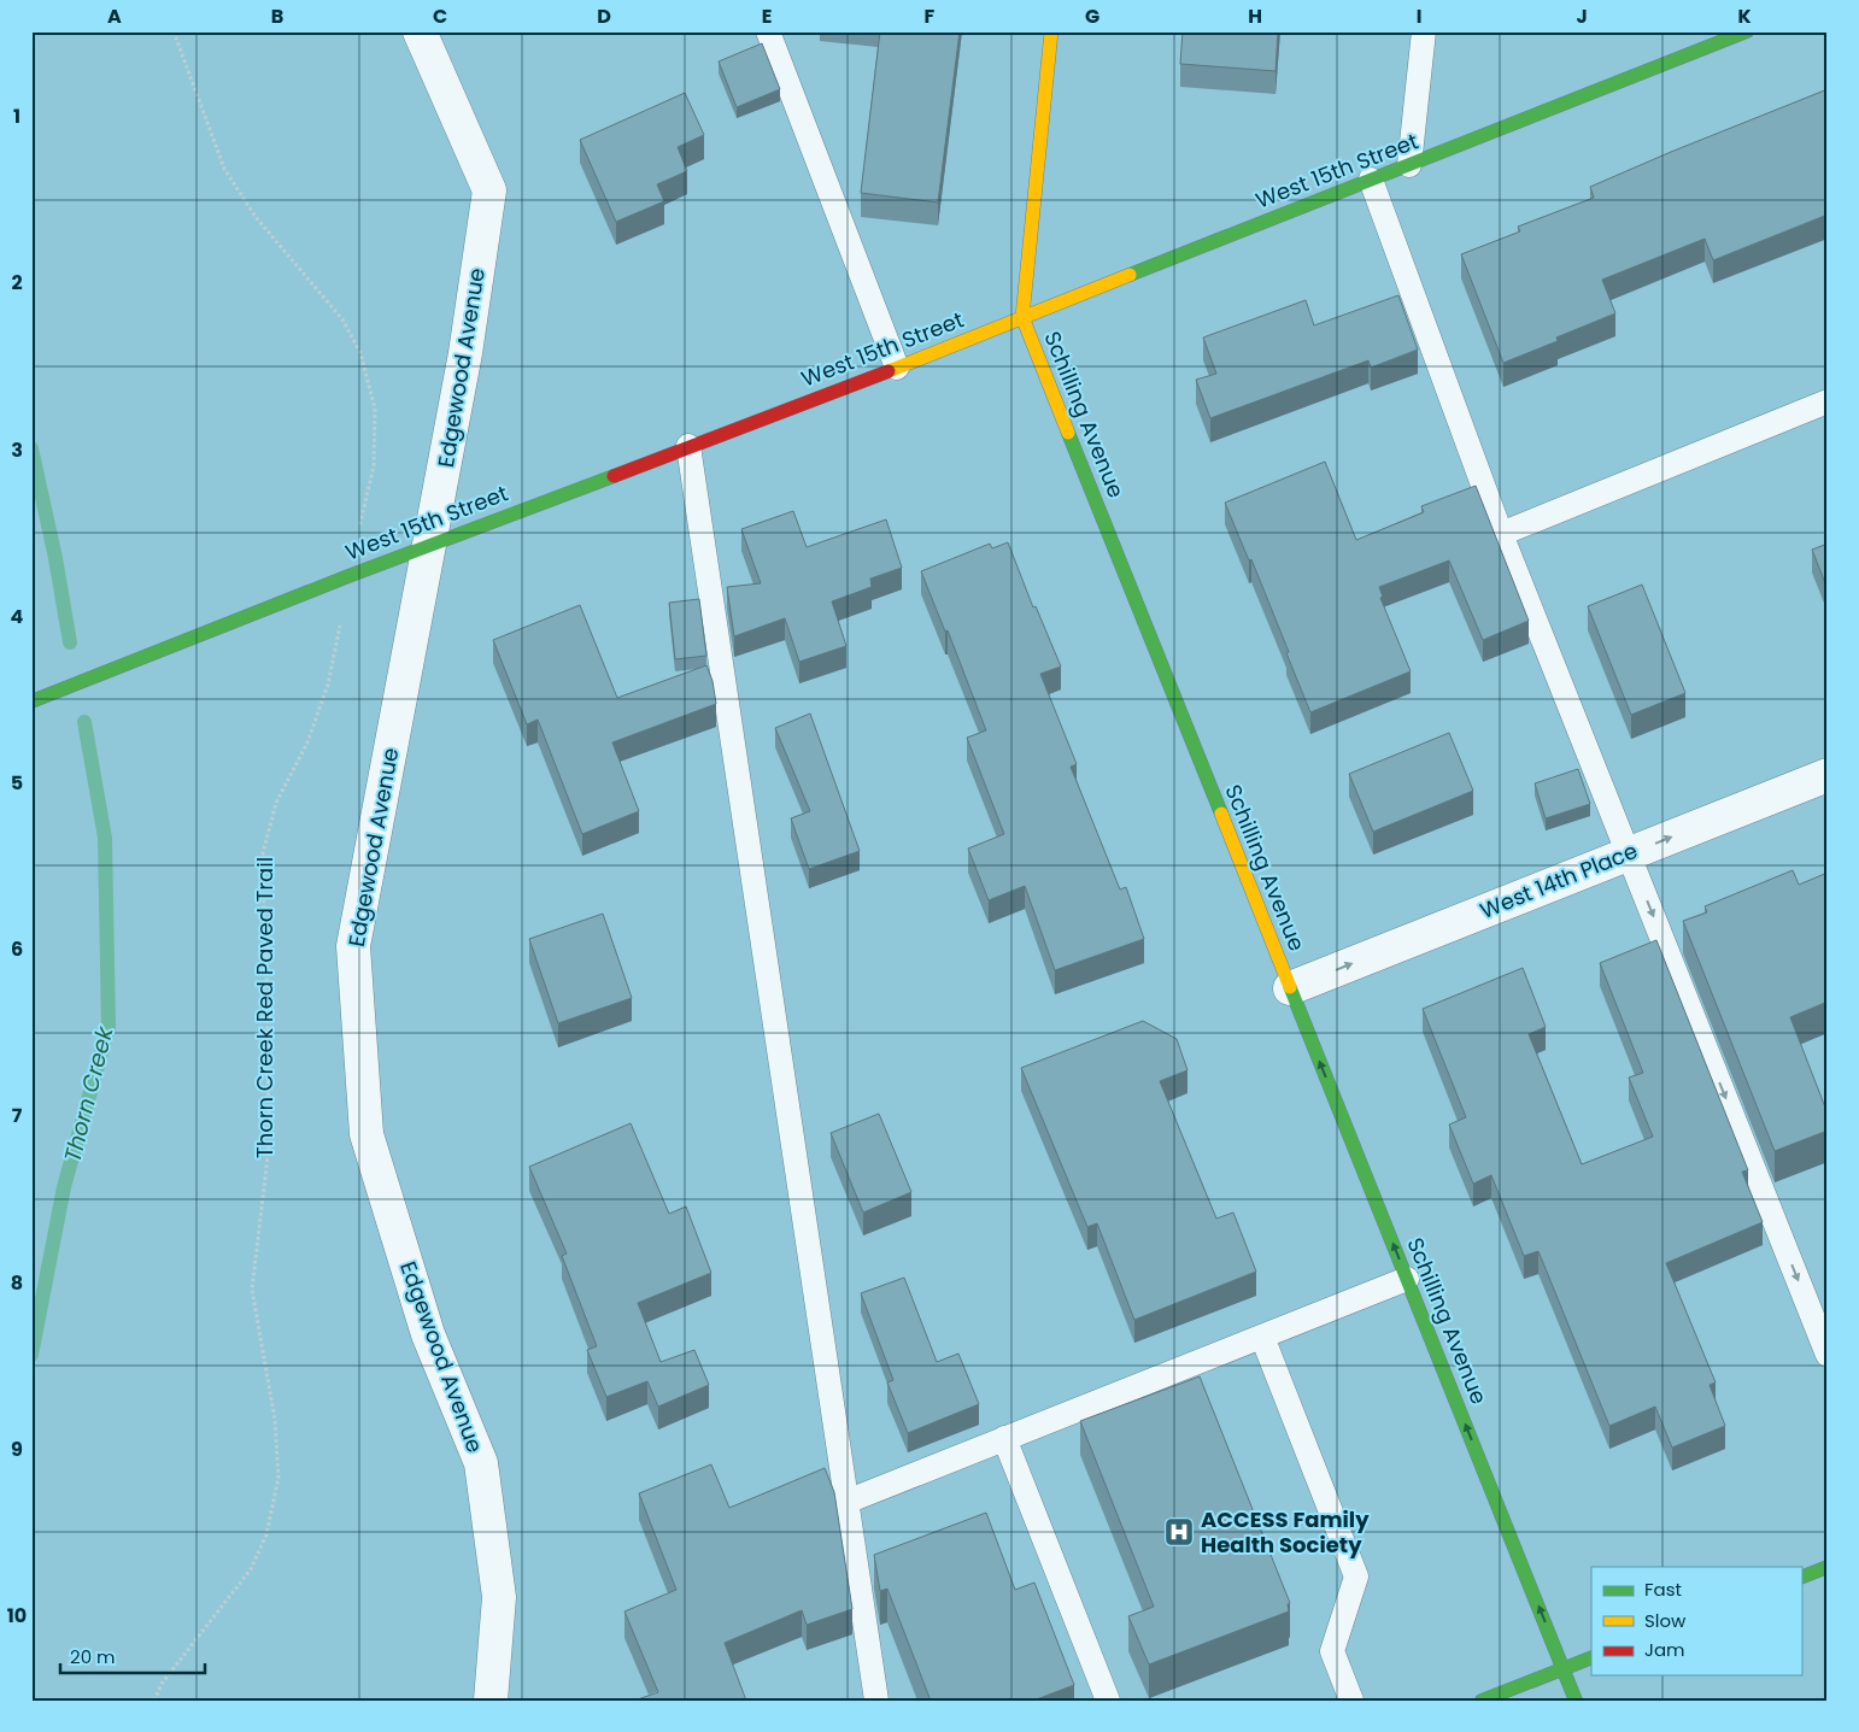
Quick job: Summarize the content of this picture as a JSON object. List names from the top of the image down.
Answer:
{
  "streets": {
    "street": [
      "West 15th Street",
      "Edgewood Avenue",
      "Schilling Avenue",
      "West 14th Place"
    ],
    "path": ["Thorn Creek Red Paved Trail"]
  },
  "crossings": [
    ["West 15th Street", "Edgewood Avenue"],
    ["West 15th Street", "Schilling Avenue"],
    ["Schilling Avenue", "West 14th Place"]
  ],
  "one_way": ["Schilling Avenue", "West 14th Place"],
  "water": ["Thorn Creek"],
  "places": {
    "hospital": ["ACCESS Family Health Society"]
  },
  "legend": ["Fast", "Slow", "Jam"],
  "scale_bar": "20 m",
  "grid": {
    "columns": [
      "A",
      "B",
      "C",
      "D",
      "E",
      "F",
      "G",
      "H",
      "I",
      "J",
      "K"
    ],
    "rows": [
      "1",
      "2",
      "3",
      "4",
      "5",
      "6",
      "7",
      "8",
      "9",
      "10"
    ]
  }
}
